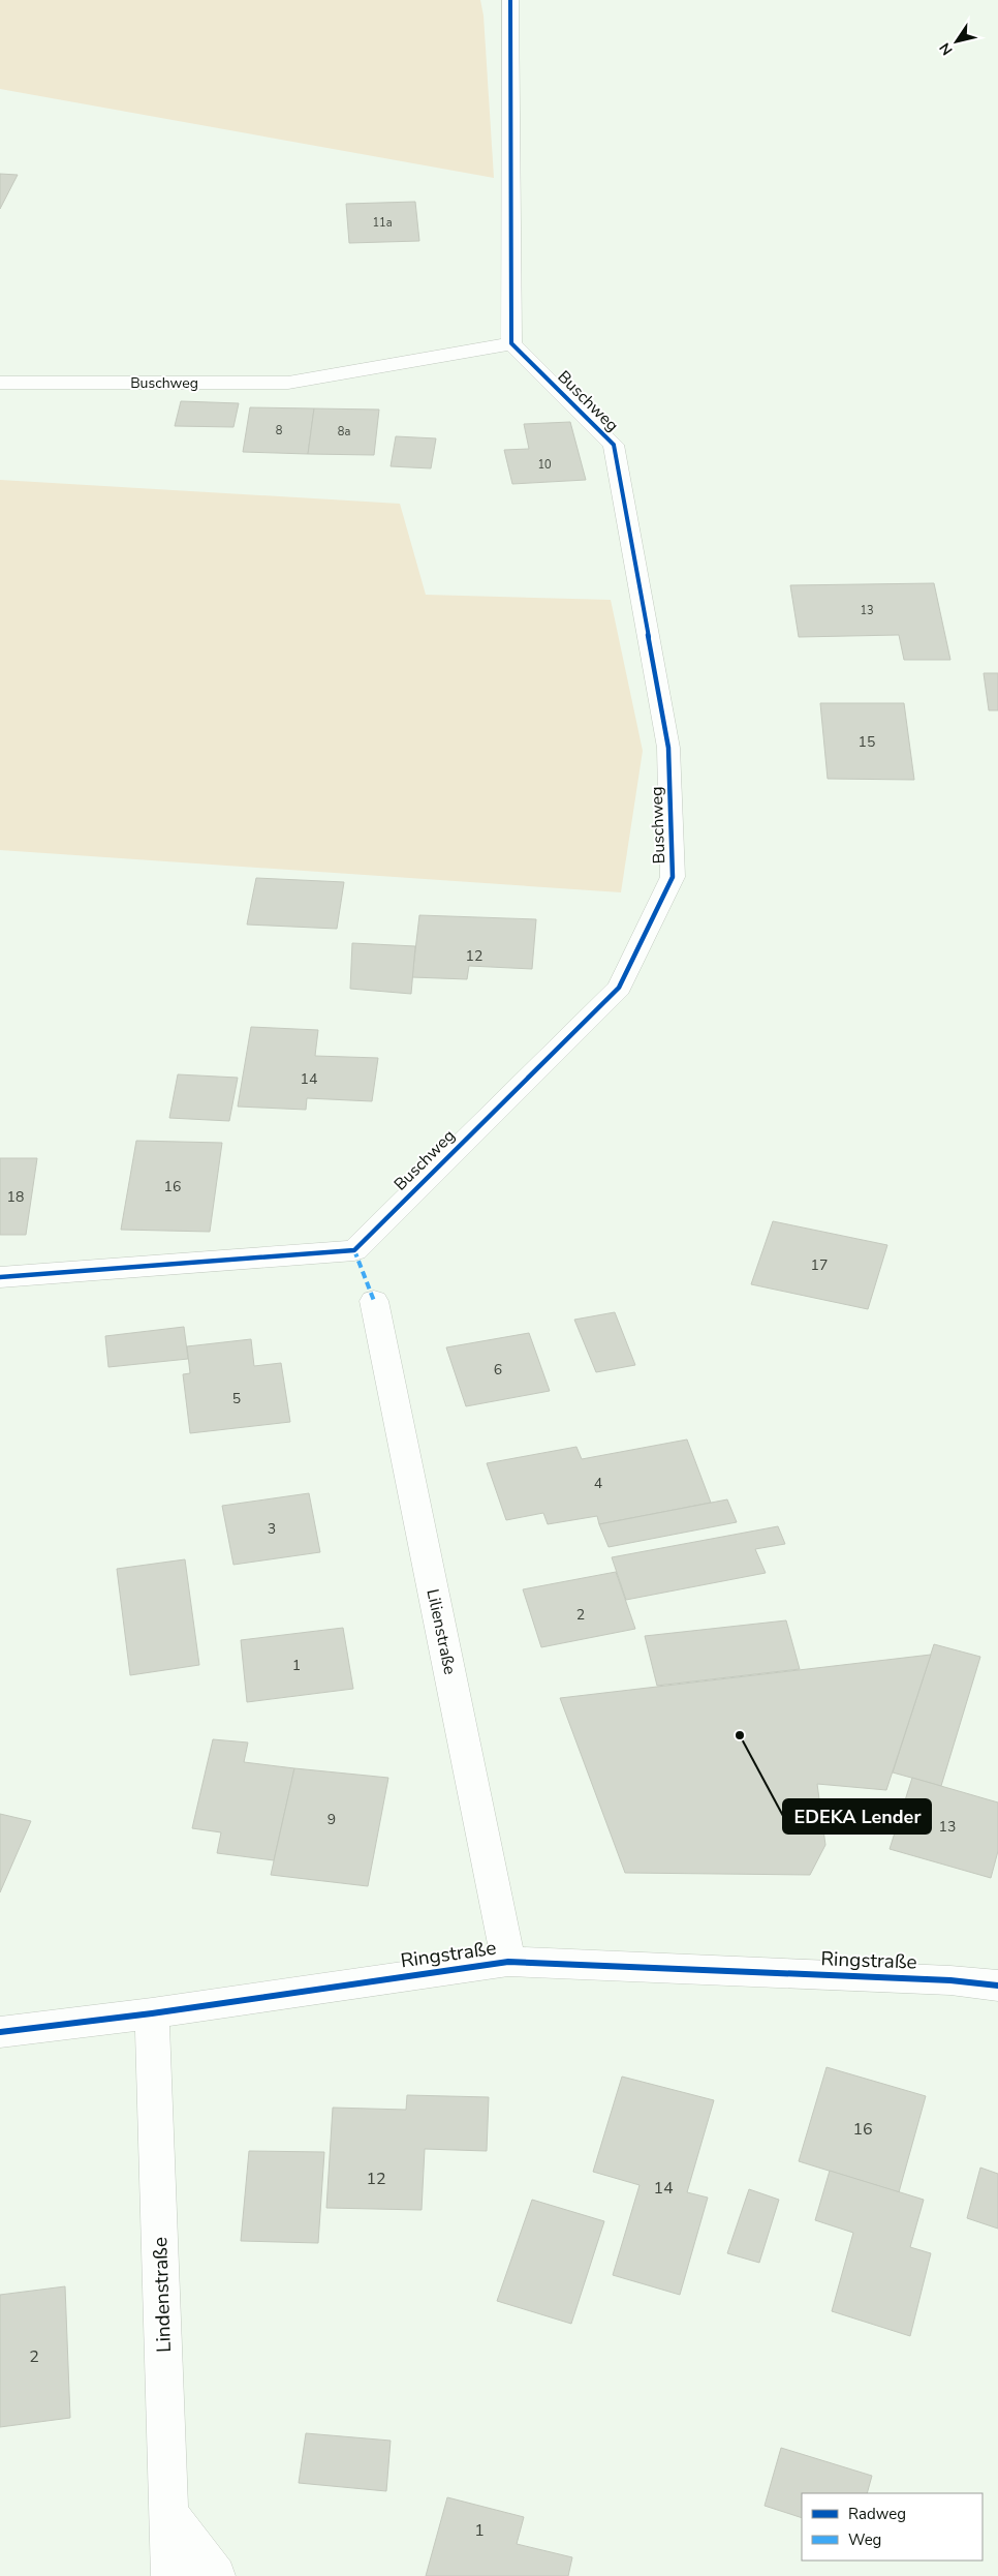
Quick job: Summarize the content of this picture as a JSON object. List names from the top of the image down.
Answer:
{
  "streets": {
    "street": [
      "Buschweg",
      "Lilienstraße",
      "Ringstraße",
      "Lindenstraße"
    ]
  },
  "crossings": [
    ["Lilienstraße", "Ringstraße"],
    ["Ringstraße", "Lindenstraße"]
  ],
  "places": ["EDEKA Lender"],
  "house_numbers": [
    "11a",
    "8",
    "8a",
    "10",
    "13",
    "15",
    "12",
    "14",
    "16",
    "18",
    "17",
    "6",
    "5",
    "4",
    "3",
    "2",
    "1",
    "9",
    "13",
    "16",
    "12",
    "14",
    "2",
    "1"
  ],
  "legend": ["Radweg", "Weg"],
  "north": "bottom left"
}
